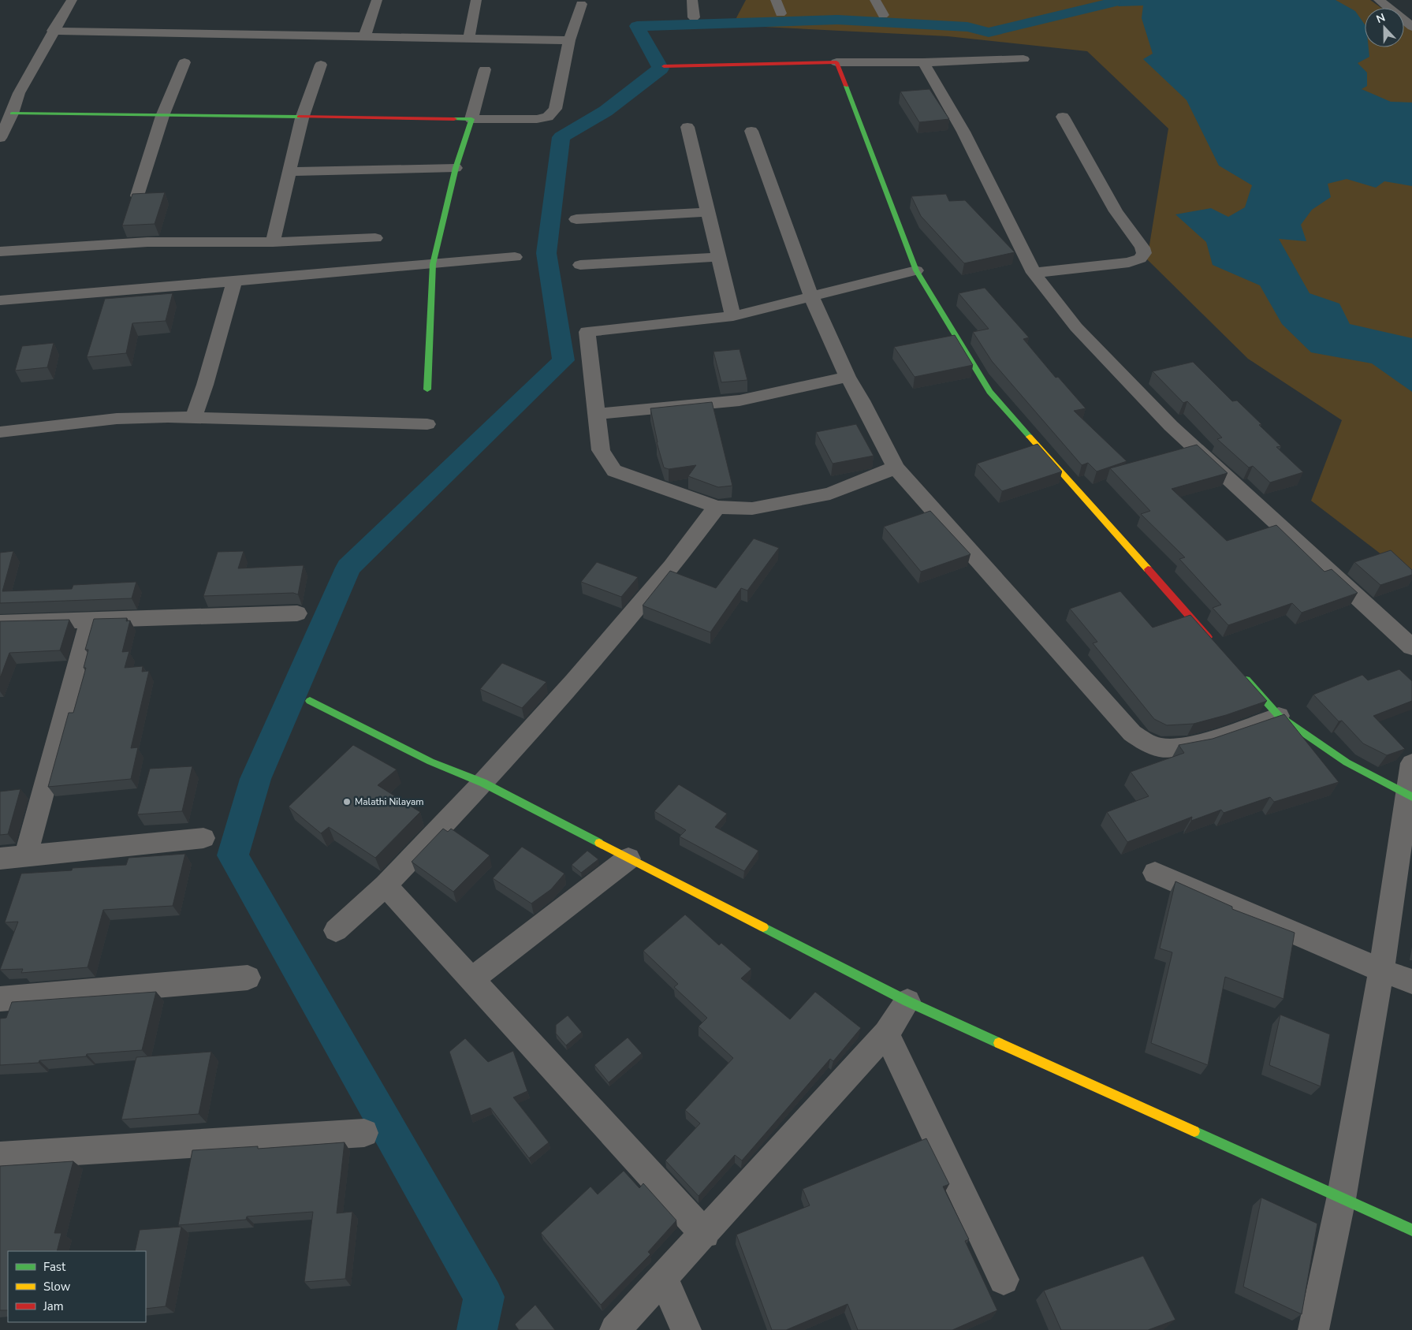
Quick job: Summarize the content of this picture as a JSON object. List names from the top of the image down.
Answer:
{
  "places": ["Malathi Nilayam"],
  "legend": ["Fast", "Slow", "Jam"],
  "north": "top"
}
